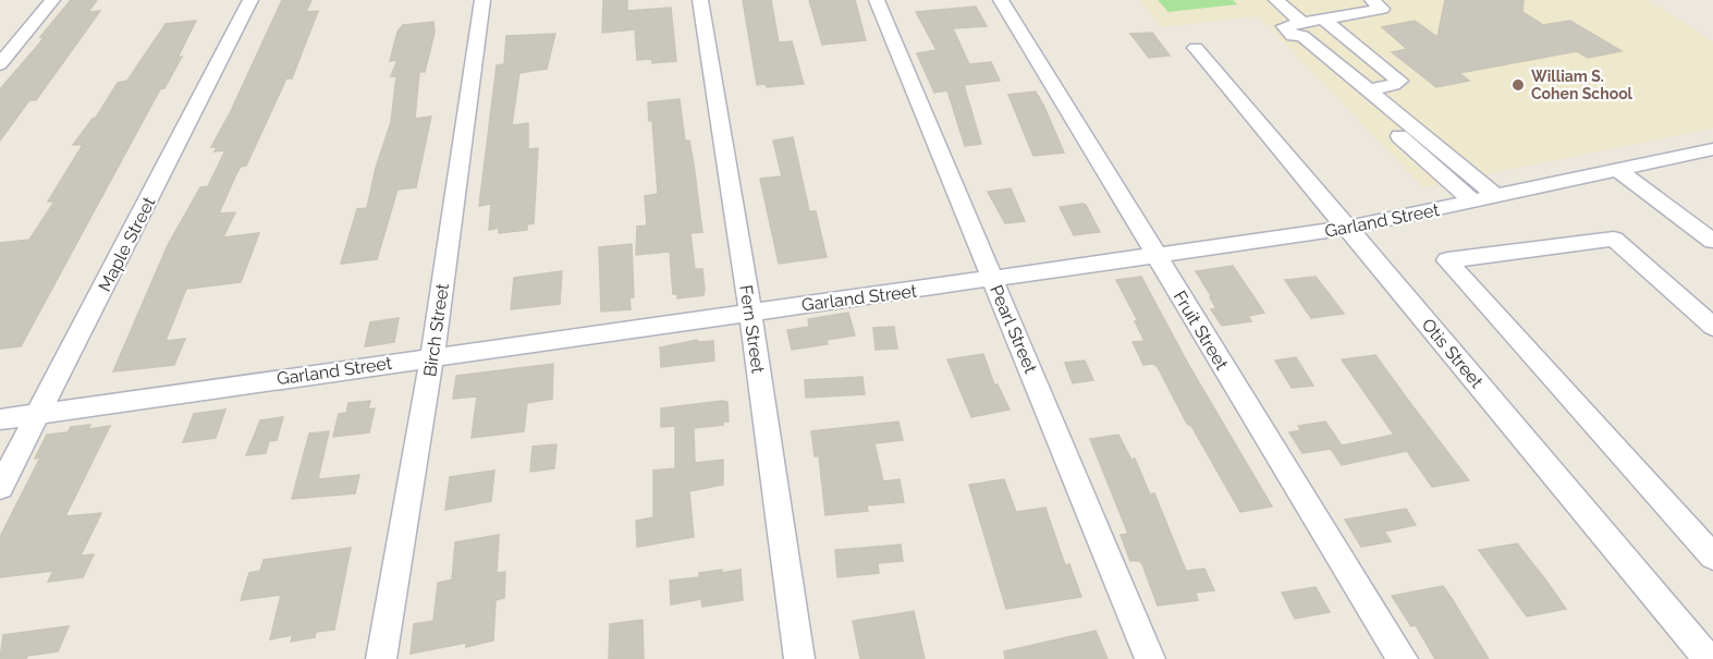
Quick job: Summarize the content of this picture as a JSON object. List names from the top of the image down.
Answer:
{
  "streets": {
    "street": [
      "Garland Street",
      "Maple Street",
      "Fern Street",
      "Pearl Street",
      "Birch Street",
      "Fruit Street",
      "Otis Street"
    ]
  },
  "crossings": [
    ["Garland Street", "Maple Street"],
    ["Garland Street", "Fern Street"],
    ["Garland Street", "Pearl Street"],
    ["Garland Street", "Birch Street"],
    ["Garland Street", "Fruit Street"],
    ["Garland Street", "Otis Street"]
  ],
  "places": ["William S. Cohen School"]
}
